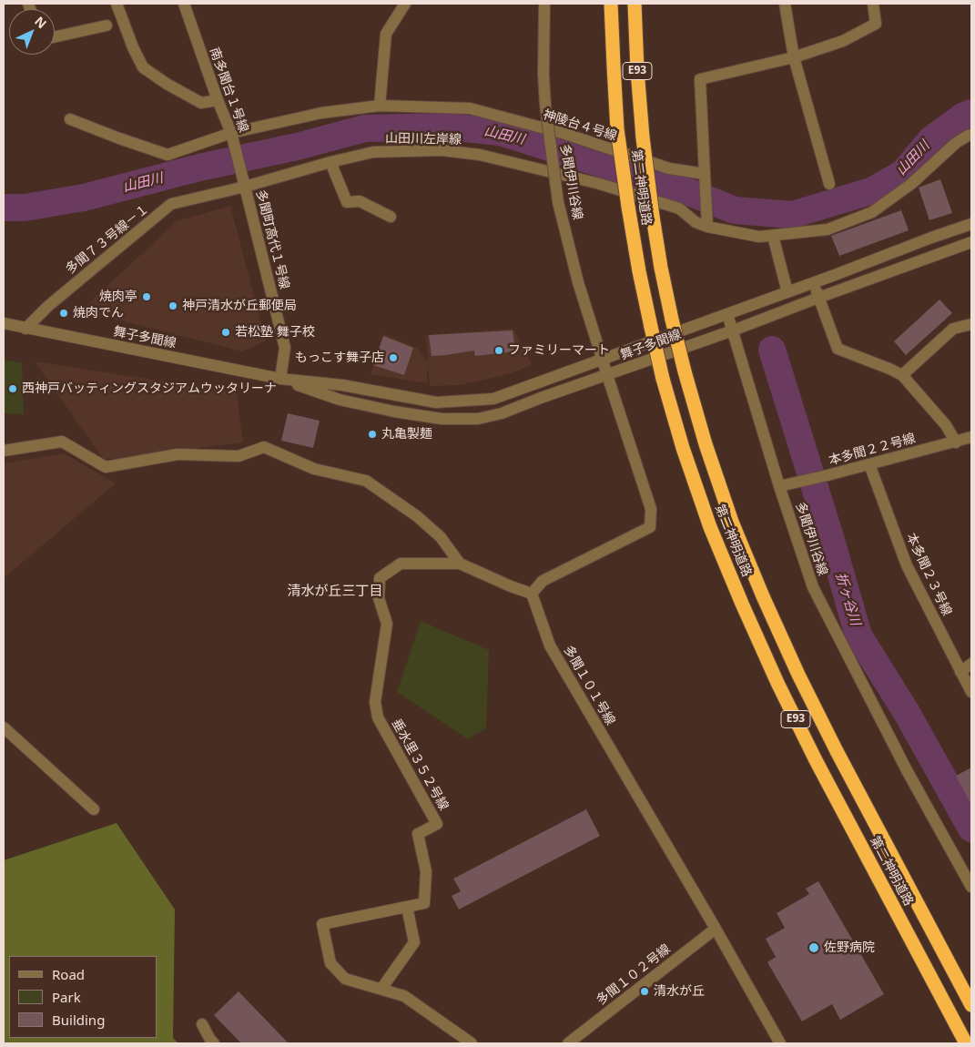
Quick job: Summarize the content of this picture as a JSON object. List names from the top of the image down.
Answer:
{
  "streets": {
    "highway": ["E93", "第二神明道路"],
    "street": [
      "南多聞台１号線",
      "神陵台４号線",
      "山田川左岸線",
      "多聞伊川谷線",
      "多聞７３号線－１",
      "多聞町高代１号線",
      "舞子多聞線",
      "本多聞２２号線",
      "本多聞２３号線",
      "多聞１０１号線",
      "垂水里３５２号線",
      "多聞１０２号線"
    ]
  },
  "crossings": [
    ["南多聞台１号線", "神陵台４号線"],
    ["南多聞台１号線", "山田川左岸線"],
    ["南多聞台１号線", "多聞７３号線－１"],
    ["南多聞台１号線", "多聞町高代１号線"],
    ["山田川左岸線", "多聞７３号線－１"],
    ["山田川左岸線", "多聞町高代１号線"],
    ["多聞伊川谷線", "舞子多聞線"],
    ["多聞伊川谷線", "本多聞２２号線"],
    ["多聞７３号線－１", "多聞町高代１号線"],
    ["多聞７３号線－１", "舞子多聞線"],
    ["多聞町高代１号線", "舞子多聞線"],
    ["本多聞２２号線", "本多聞２３号線"],
    ["多聞１０１号線", "多聞１０２号線"]
  ],
  "districts": ["清水が丘三丁目"],
  "water": ["山田川", "折ヶ谷川"],
  "places": [
    "焼肉亭",
    "神戸清水が丘郵便局",
    "焼肉でん",
    "若松塾 舞子校",
    "ファミリーマート",
    "もっこす舞子店",
    "西神戸バッティングスタジアムウッタリーナ",
    "丸亀製麺",
    "佐野病院",
    "清水が丘"
  ],
  "legend": ["Road", "Park", "Building"],
  "north": "top right"
}
